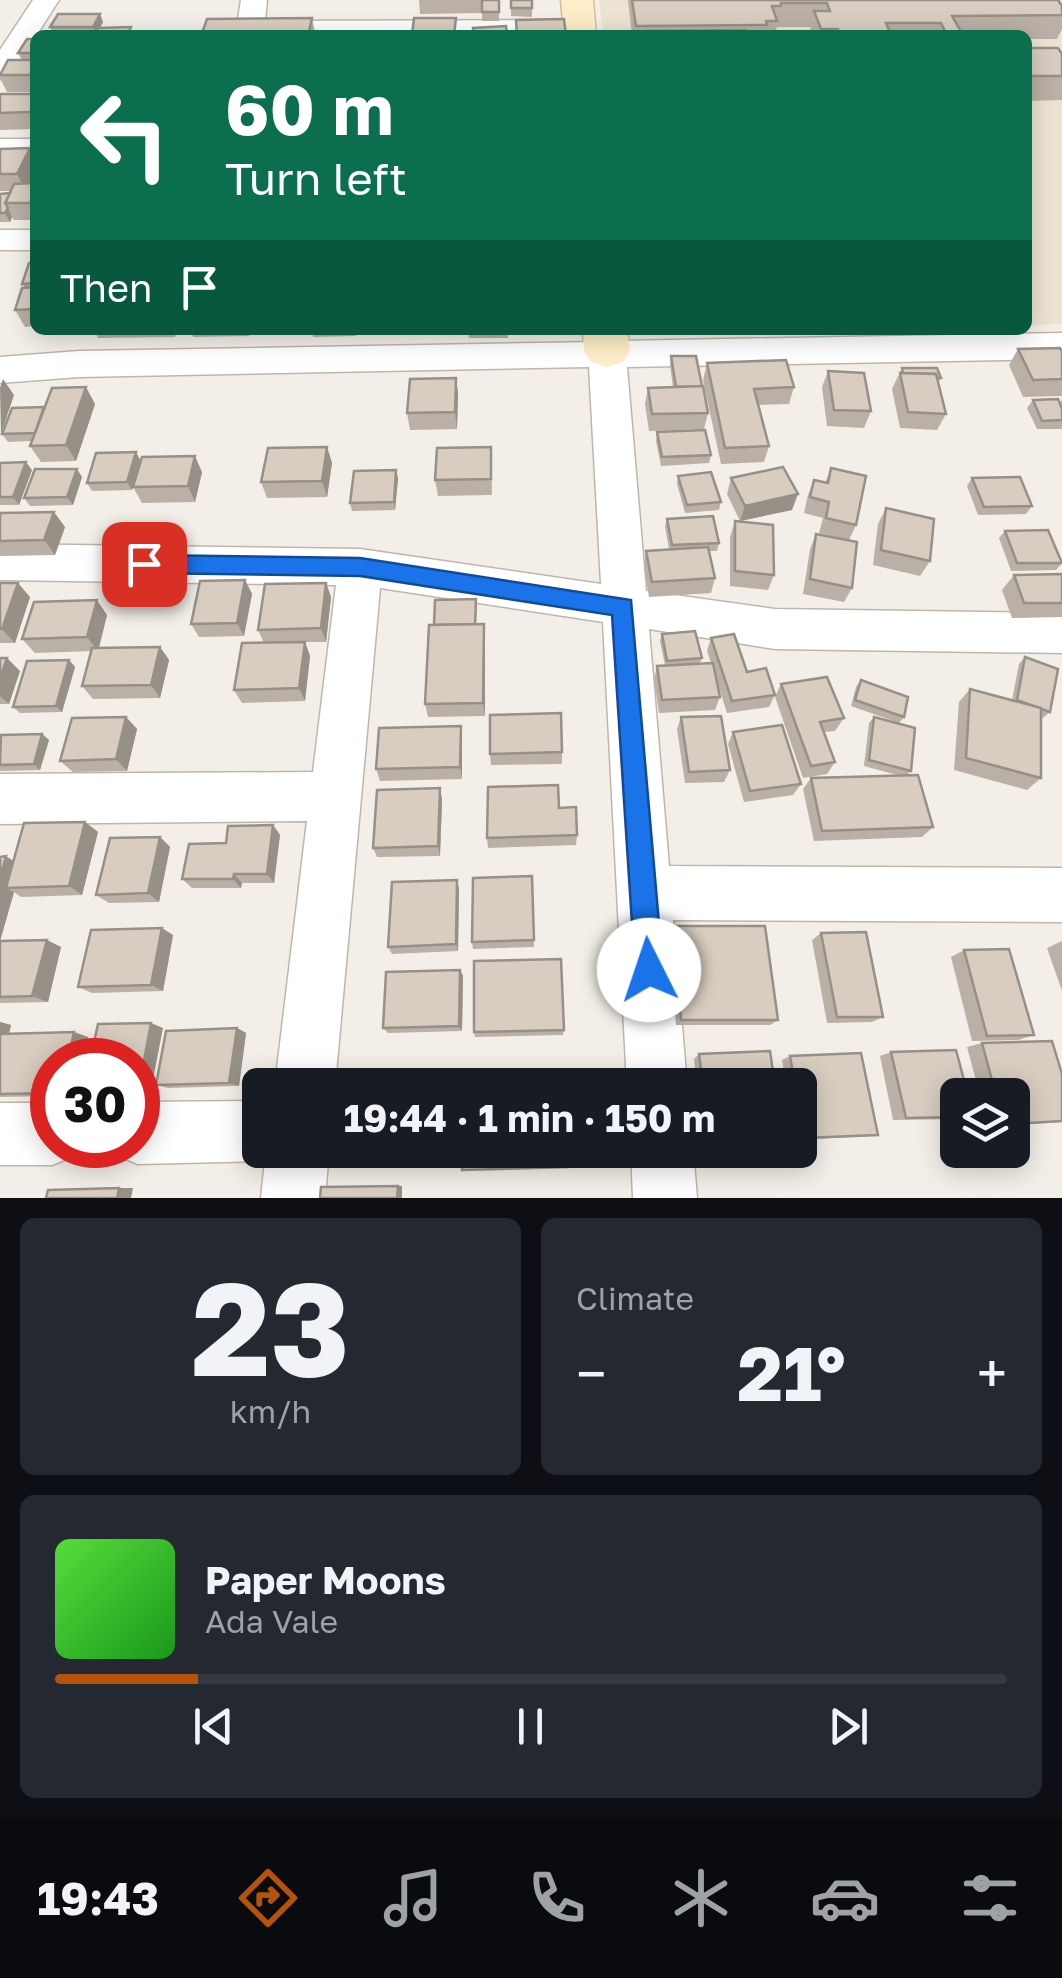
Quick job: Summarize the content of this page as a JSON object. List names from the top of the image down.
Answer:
{
  "page": {
    "turn": ["60 m", "Turn left"],
    "then": "Then",
    "limit": "30",
    "trip": "19:44 · 1 min · 150 m",
    "tile": [
      ["23", "km/h"],
      "Climate"
    ],
    "heat": ["−", "21°", "+"],
    "song": ["Paper Moons", "Ada Vale"],
    "tabs": "19:43"
  }
}
